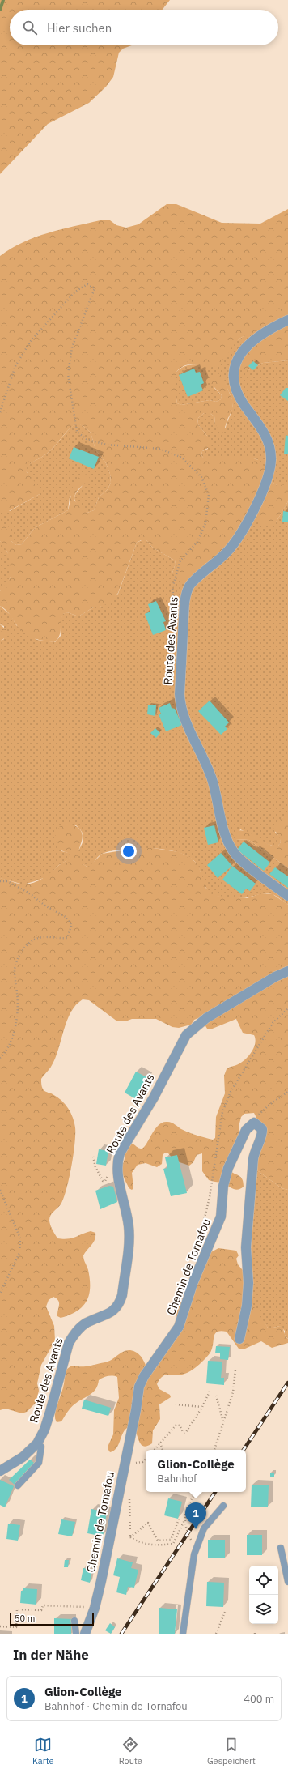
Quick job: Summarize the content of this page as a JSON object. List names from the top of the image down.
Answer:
{
  "streets": {
    "street": ["Route des Avants", "Chemin de Tornafou"]
  },
  "scale_bar": "50 m",
  "page": {
    "search": "Hier suchen",
    "popup": ["Glion-Collège", "Bahnhof"],
    "pins": "1",
    "scale": "50 m",
    "heading": "In der Nähe",
    "list": [
      {
        "mark": "1",
        "name": "Glion-Collège",
        "note": "Bahnhof · Chemin de Tornafou",
        "value": "400 m"
      }
    ],
    "nav": ["Karte", "Route", "Gespeichert"]
  }
}
